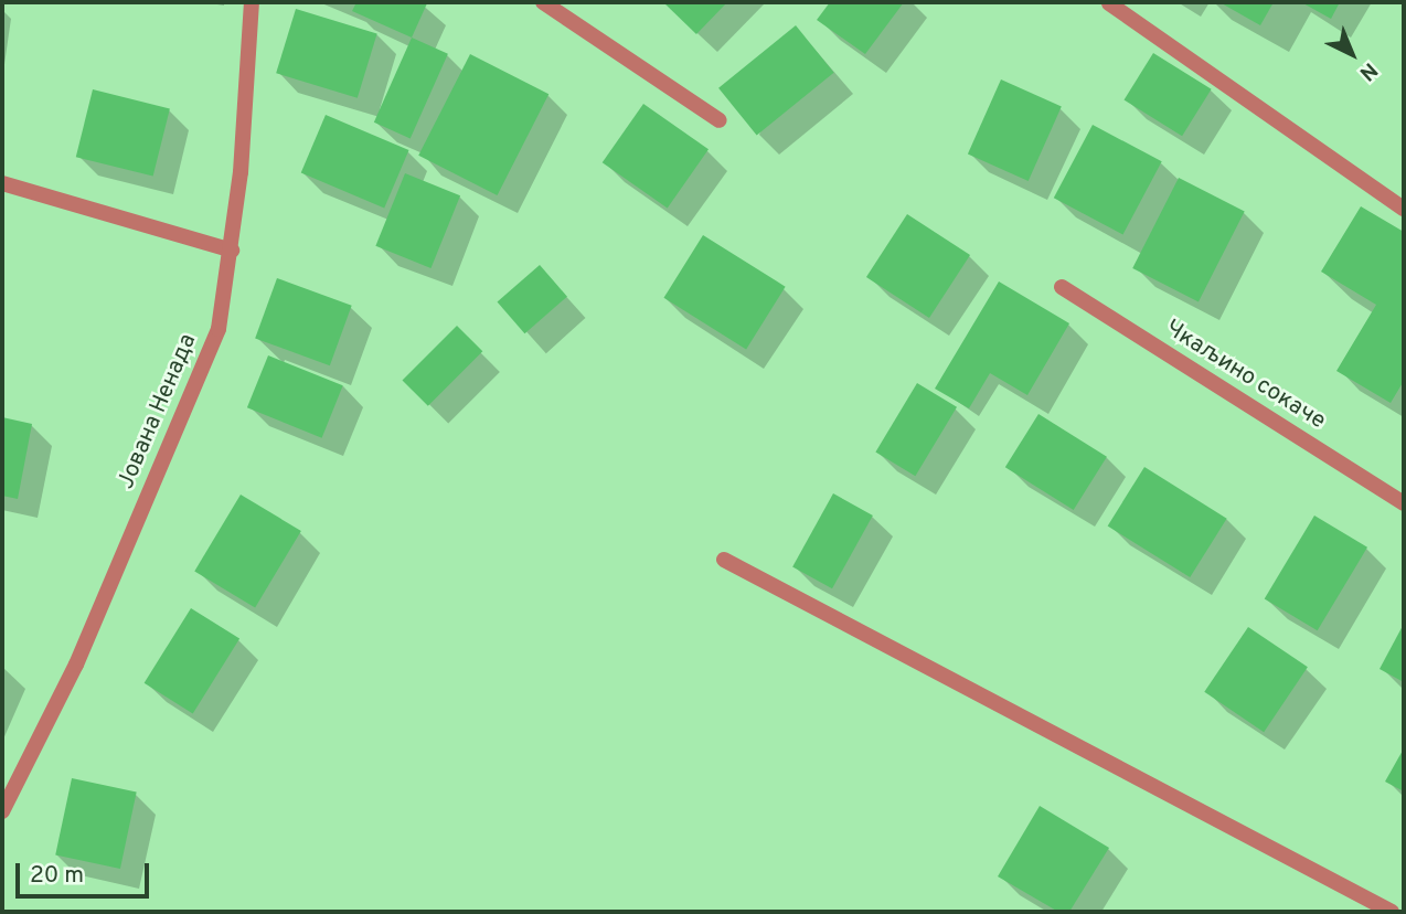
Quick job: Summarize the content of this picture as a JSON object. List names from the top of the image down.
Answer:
{
  "streets": {
    "street": ["Чкаљино сокаче", "Јована Ненада"]
  },
  "scale_bar": "20 m",
  "north": "bottom right"
}
